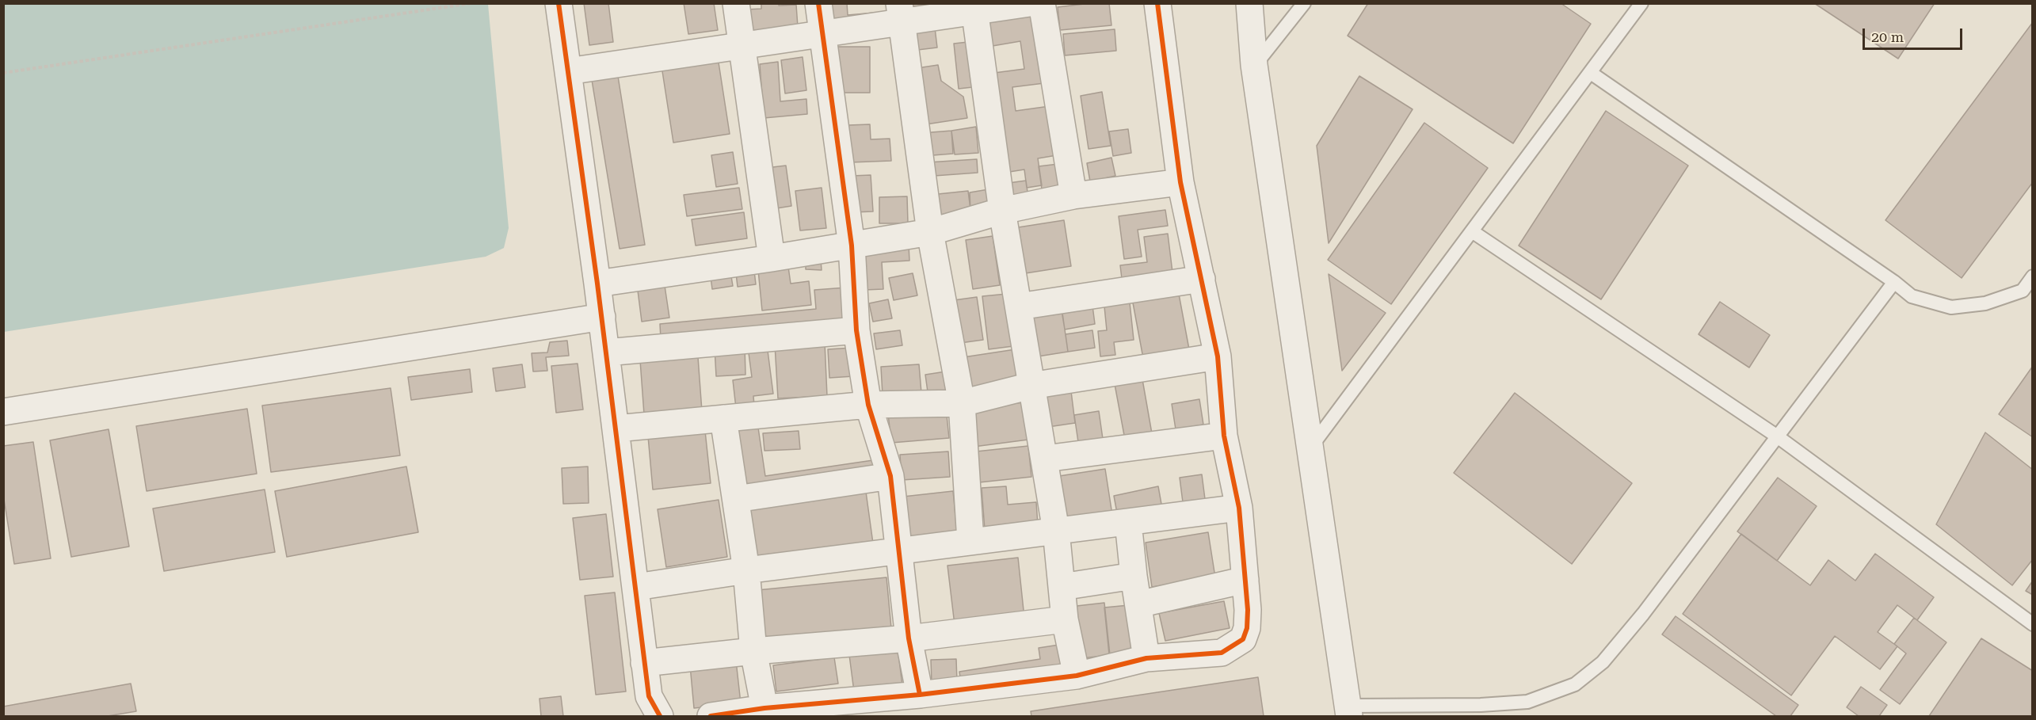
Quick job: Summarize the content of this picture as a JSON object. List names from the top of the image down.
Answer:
{
  "scale_bar": "20 m"
}
